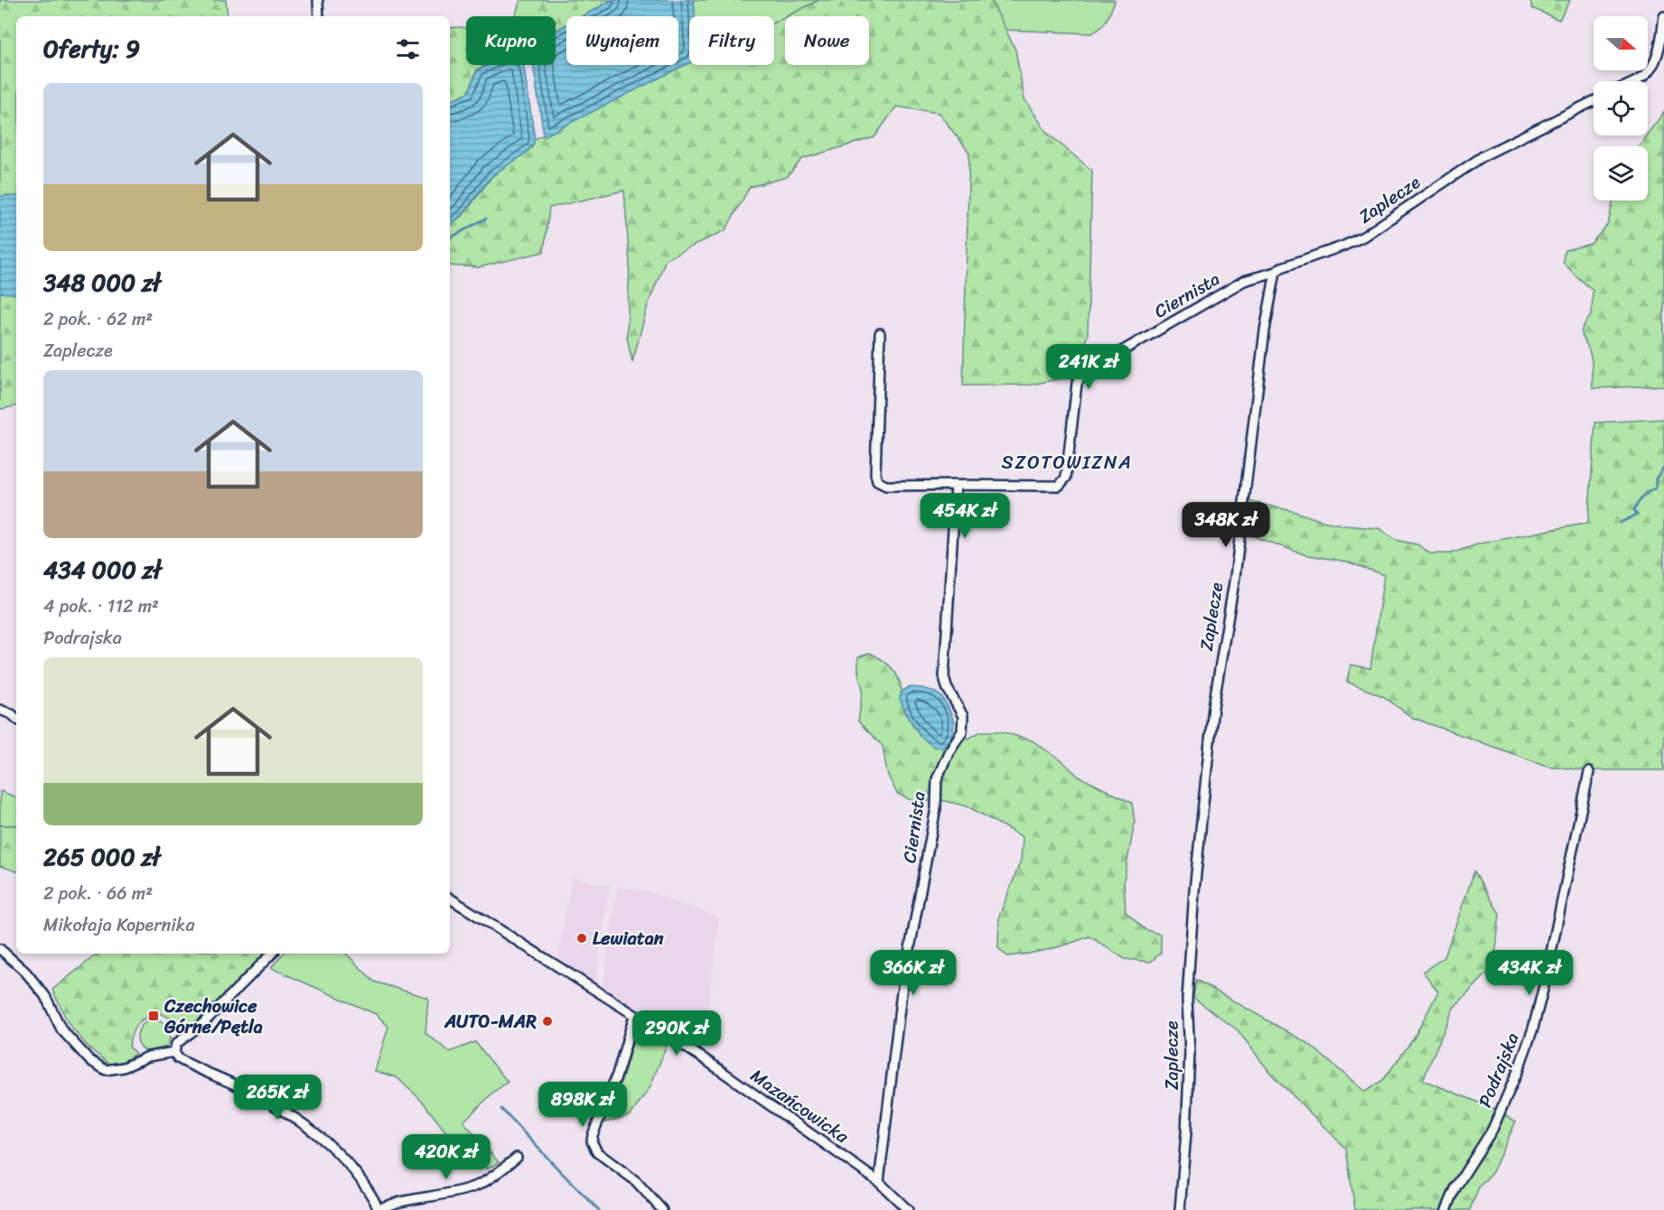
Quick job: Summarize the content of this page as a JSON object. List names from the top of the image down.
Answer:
{
  "streets": {
    "street": [
      "Zaplecze",
      "Ciernista",
      "Podrajska",
      "Mazańcowicka"
    ]
  },
  "crossings": [
    ["Zaplecze", "Ciernista"],
    ["Ciernista", "Mazańcowicka"]
  ],
  "districts": ["SZOTOWIZNA"],
  "places": {
    "other": ["Lewiatan", "AUTO-MAR"],
    "transit": ["Czechowice Górne/Pętla"]
  },
  "north": "right",
  "page": {
    "chip": [
      "Kupno",
      "Wynajem",
      "Filtry",
      "Nowe"
    ],
    "heading": "Oferty: 9",
    "list": [
      {
        "name": "348 000 zł",
        "note": "2 pok. · 62 m² · Zaplecze"
      },
      {
        "name": "434 000 zł",
        "note": "4 pok. · 112 m² · Podrajska"
      },
      {
        "name": "265 000 zł",
        "note": "2 pok. · 66 m² · Mikołaja Kopernika"
      }
    ],
    "price": [
      "241K zł",
      "454K zł",
      "348K zł",
      "366K zł",
      "434K zł",
      "290K zł",
      "265K zł",
      "898K zł",
      "420K zł"
    ]
  }
}
